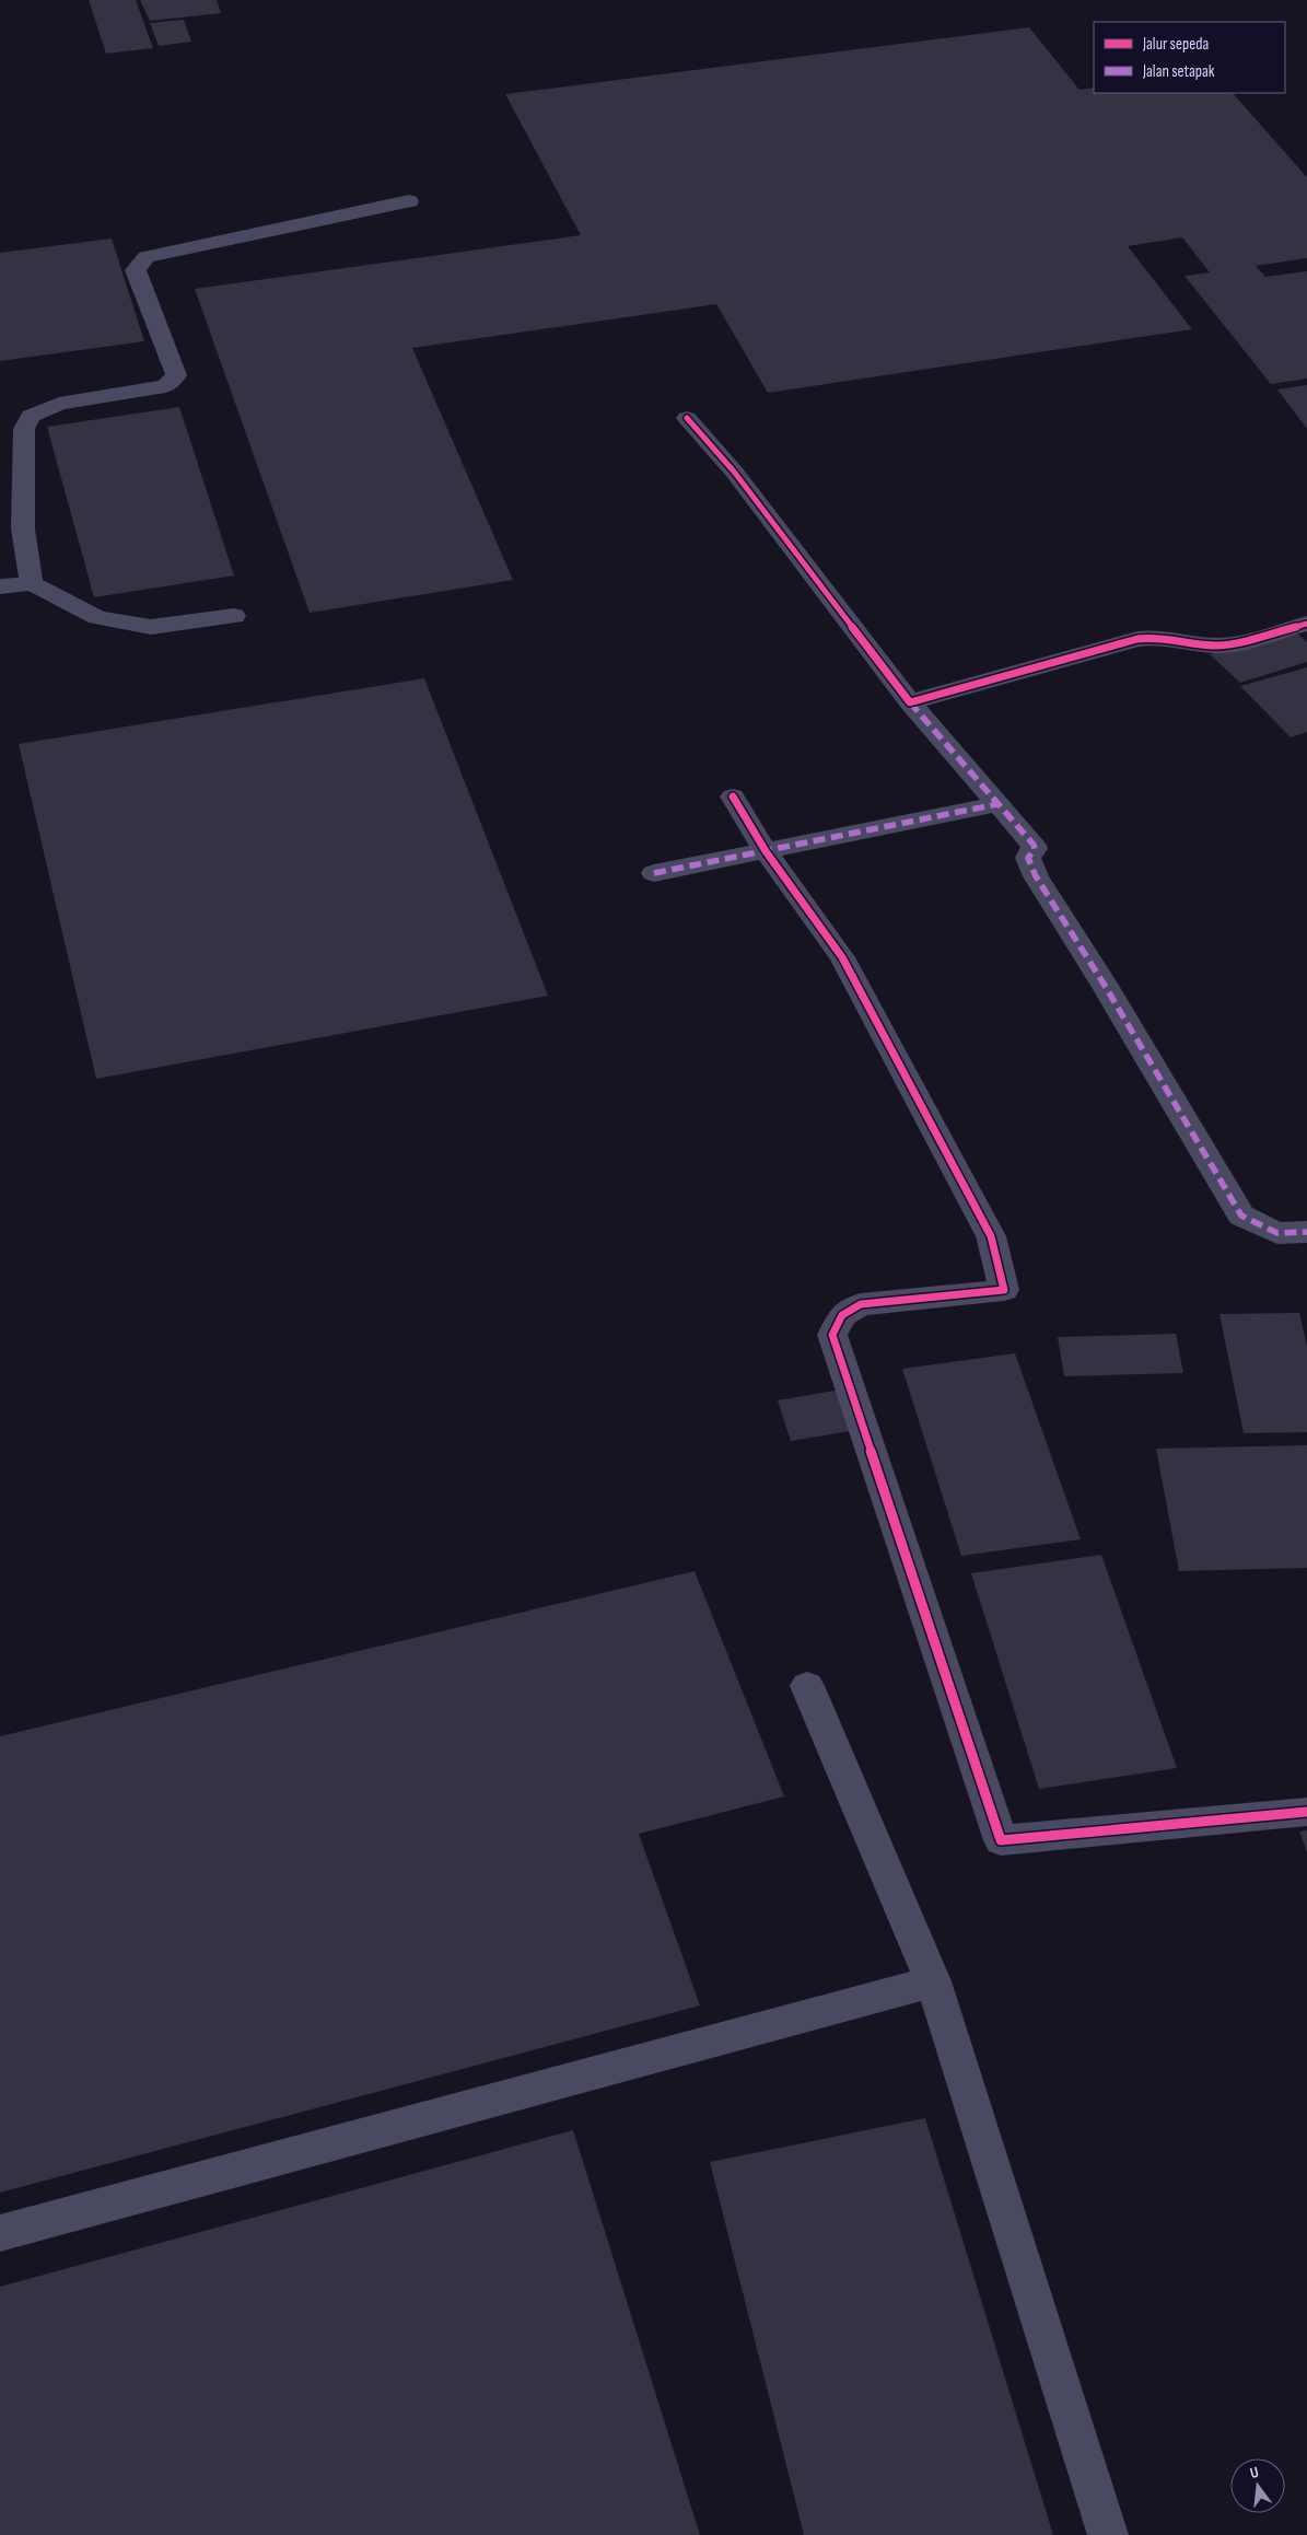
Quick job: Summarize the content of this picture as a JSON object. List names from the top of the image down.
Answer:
{
  "legend": ["Jalur sepeda", "Jalan setapak"],
  "north": "top"
}
